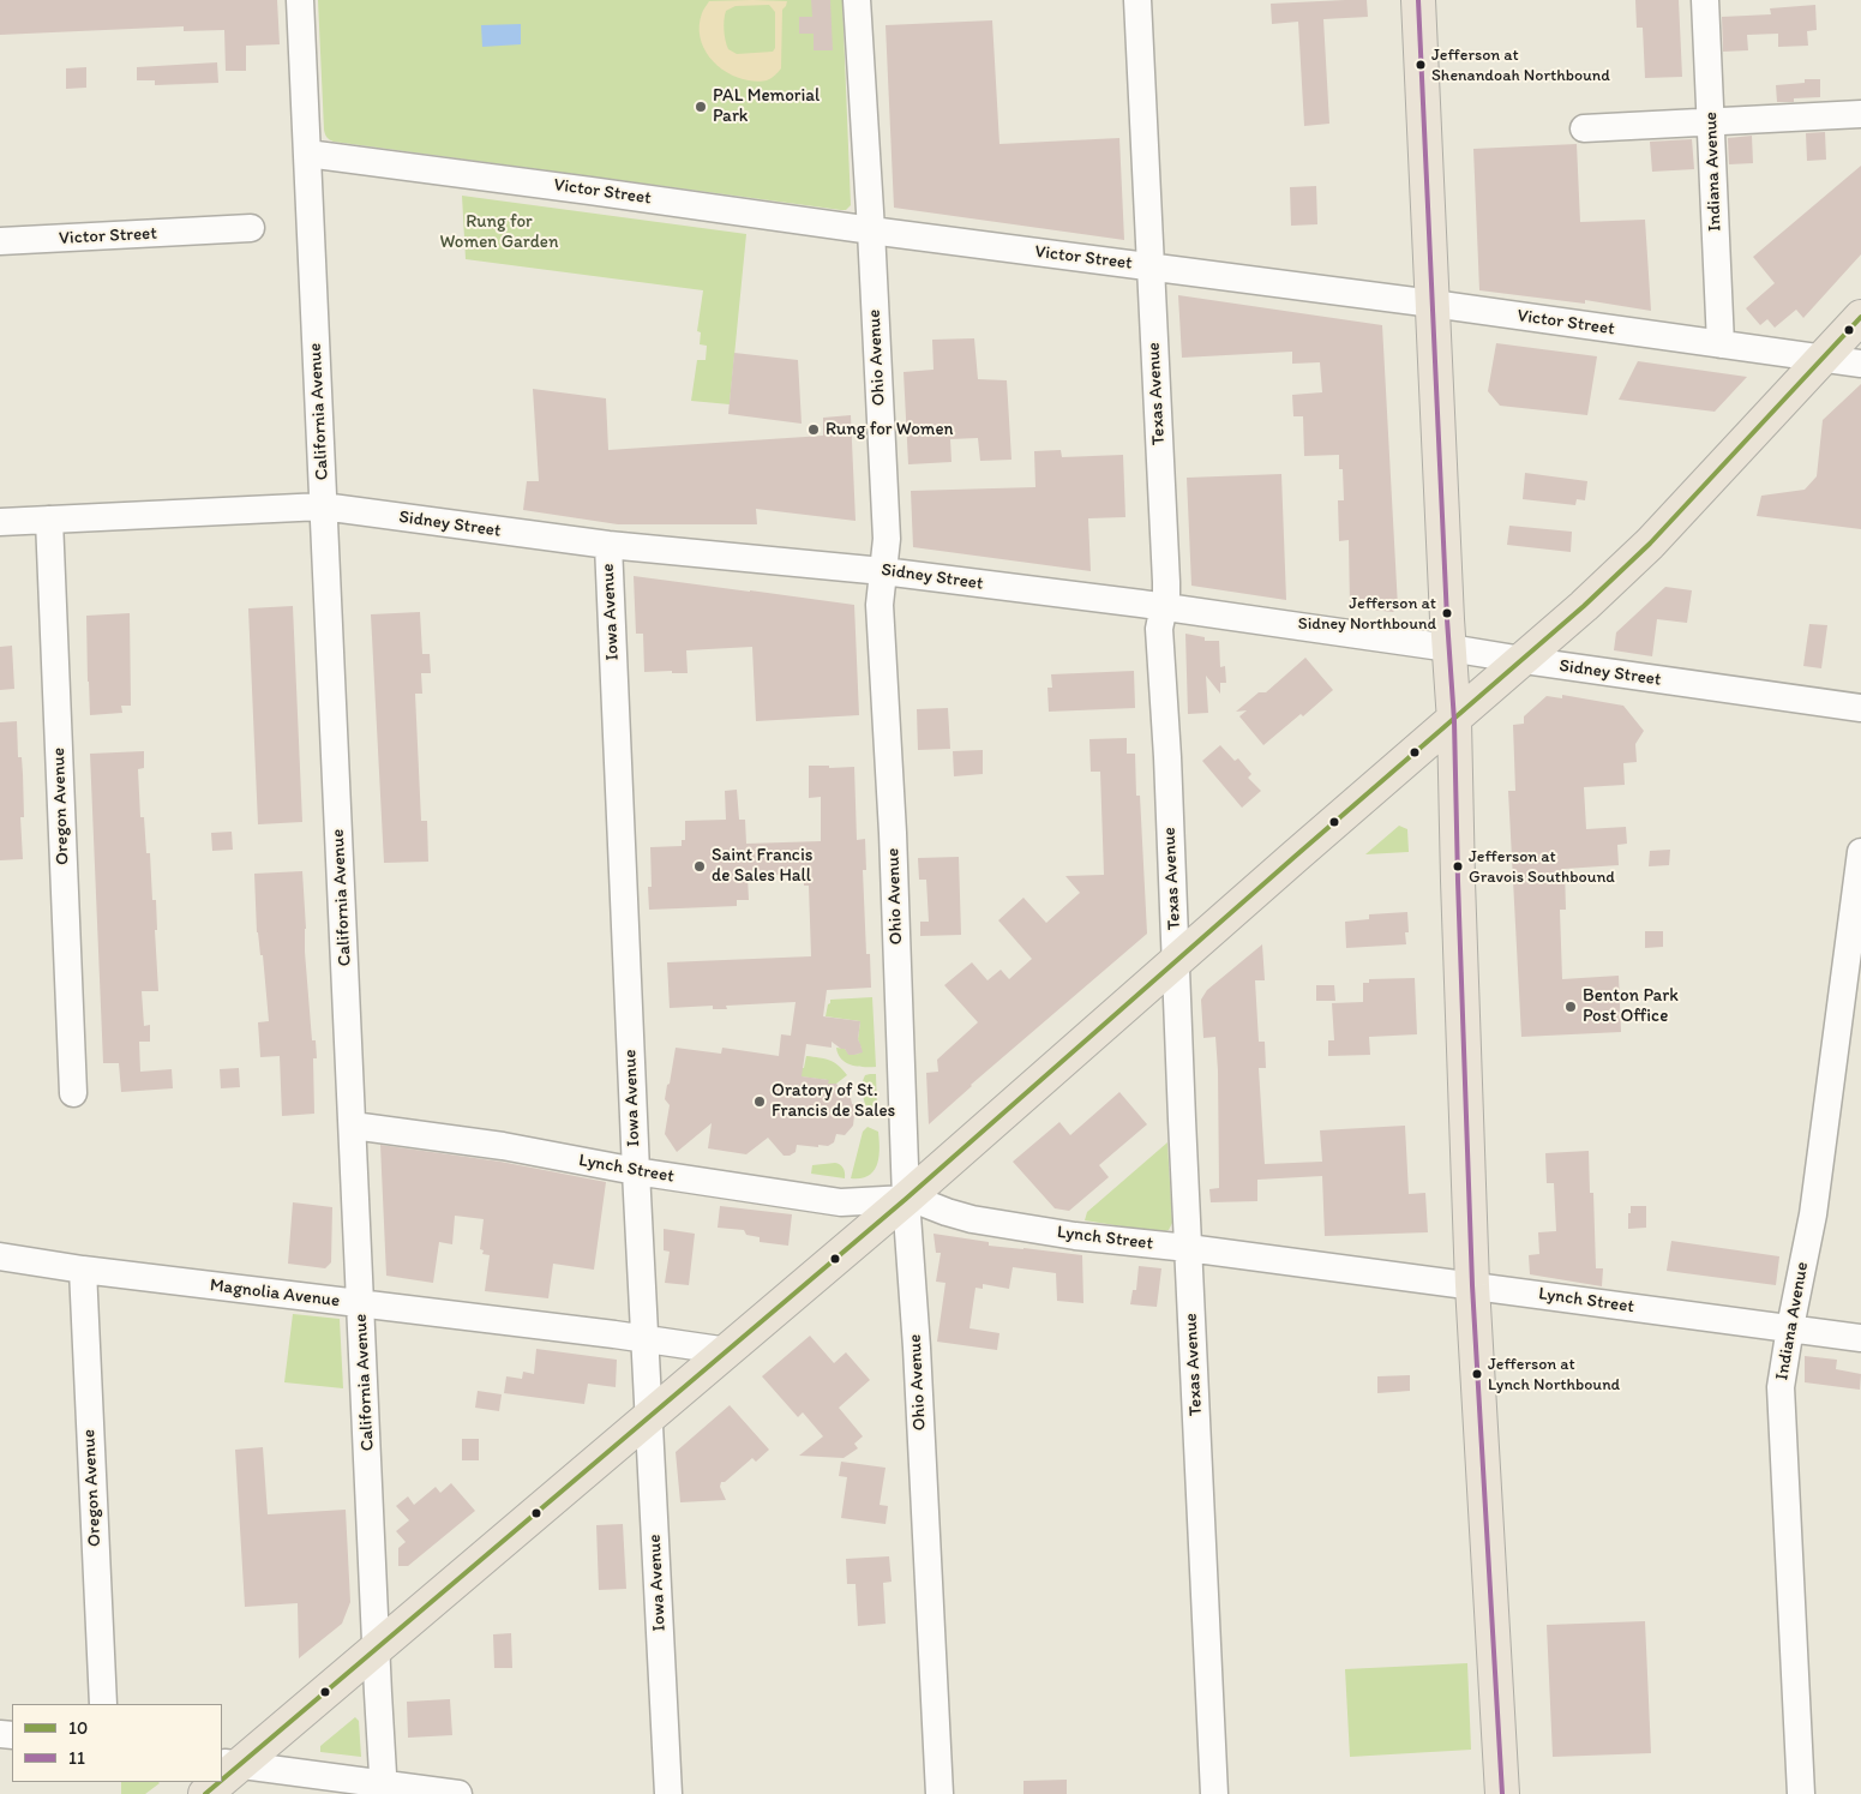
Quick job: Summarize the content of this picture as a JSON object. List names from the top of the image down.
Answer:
{
  "streets": {
    "street": [
      "Indiana Avenue",
      "Victor Street",
      "Ohio Avenue",
      "Texas Avenue",
      "California Avenue",
      "Sidney Street",
      "Iowa Avenue",
      "Oregon Avenue",
      "Lynch Street",
      "Magnolia Avenue"
    ]
  },
  "crossings": [
    ["Indiana Avenue", "Victor Street"],
    ["Indiana Avenue", "Lynch Street"],
    ["Victor Street", "Ohio Avenue"],
    ["Victor Street", "Texas Avenue"],
    ["Victor Street", "California Avenue"],
    ["Ohio Avenue", "Sidney Street"],
    ["Ohio Avenue", "Lynch Street"],
    ["Texas Avenue", "Sidney Street"],
    ["Texas Avenue", "Lynch Street"],
    ["California Avenue", "Sidney Street"],
    ["California Avenue", "Lynch Street"],
    ["California Avenue", "Magnolia Avenue"],
    ["Sidney Street", "Iowa Avenue"],
    ["Sidney Street", "Oregon Avenue"],
    ["Iowa Avenue", "Lynch Street"],
    ["Iowa Avenue", "Magnolia Avenue"],
    ["Oregon Avenue", "Magnolia Avenue"]
  ],
  "parks": ["Rung for Women Garden"],
  "places": [
    "Jefferson at Shenandoah Northbound",
    "PAL Memorial Park",
    "Rung for Women",
    "Jefferson at Sidney Northbound",
    "Saint Francis de Sales Hall",
    "Jefferson at Gravois Southbound",
    "Benton Park Post Office",
    "Oratory of St. Francis de Sales",
    "Jefferson at Lynch Northbound"
  ],
  "lines": ["transit line 11", "transit line 10"],
  "legend": ["10", "11"]
}
